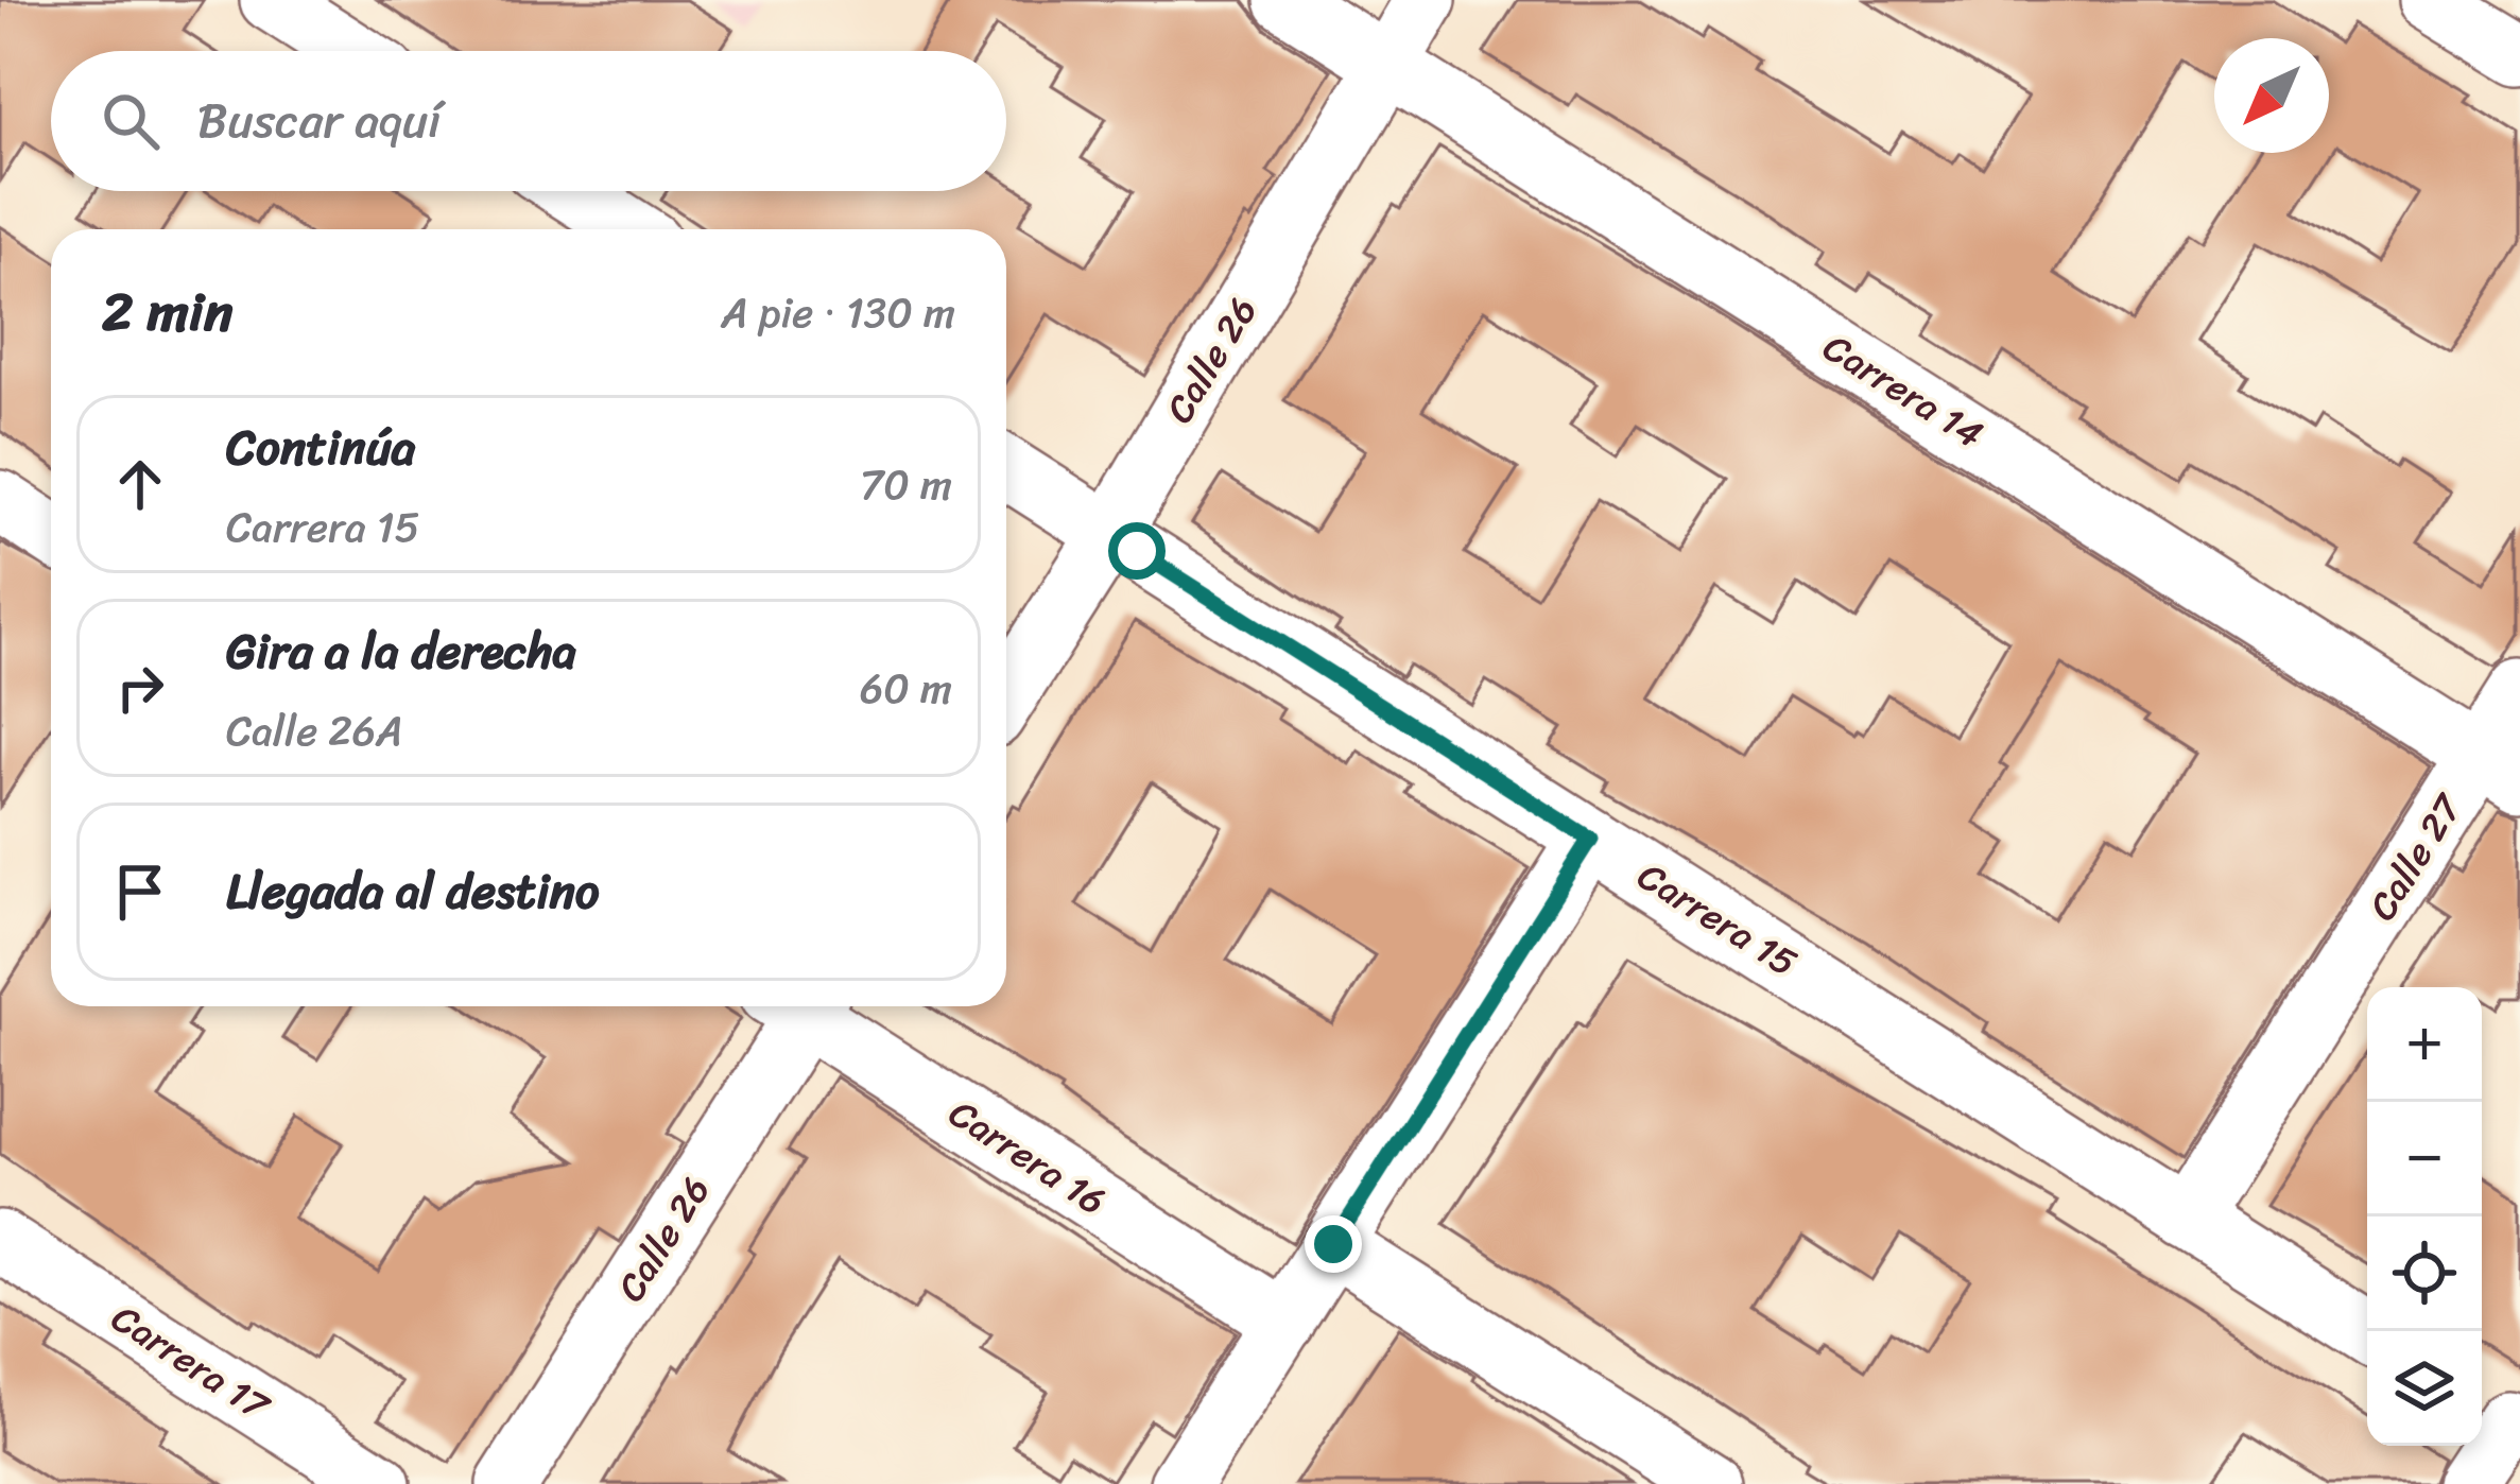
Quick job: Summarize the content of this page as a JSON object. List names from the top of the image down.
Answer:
{
  "streets": {
    "street": [
      "Calle 26",
      "Carrera 14",
      "Calle 27",
      "Carrera 15",
      "Carrera 16",
      "Carrera 17"
    ]
  },
  "crossings": [
    ["Calle 26", "Carrera 14"],
    ["Calle 26", "Carrera 15"],
    ["Carrera 14", "Calle 27"],
    ["Calle 27", "Carrera 15"]
  ],
  "north": "bottom left",
  "page": {
    "search": "Buscar aquí",
    "heading": ["2 min", "A pie · 130 m"],
    "list": [
      ["Continúa", "Carrera 15", "70 m"],
      ["Gira a la derecha", "Calle 26A", "60 m"],
      "Llegada al destino"
    ],
    "map_buttons": ["+", "−"]
  }
}
